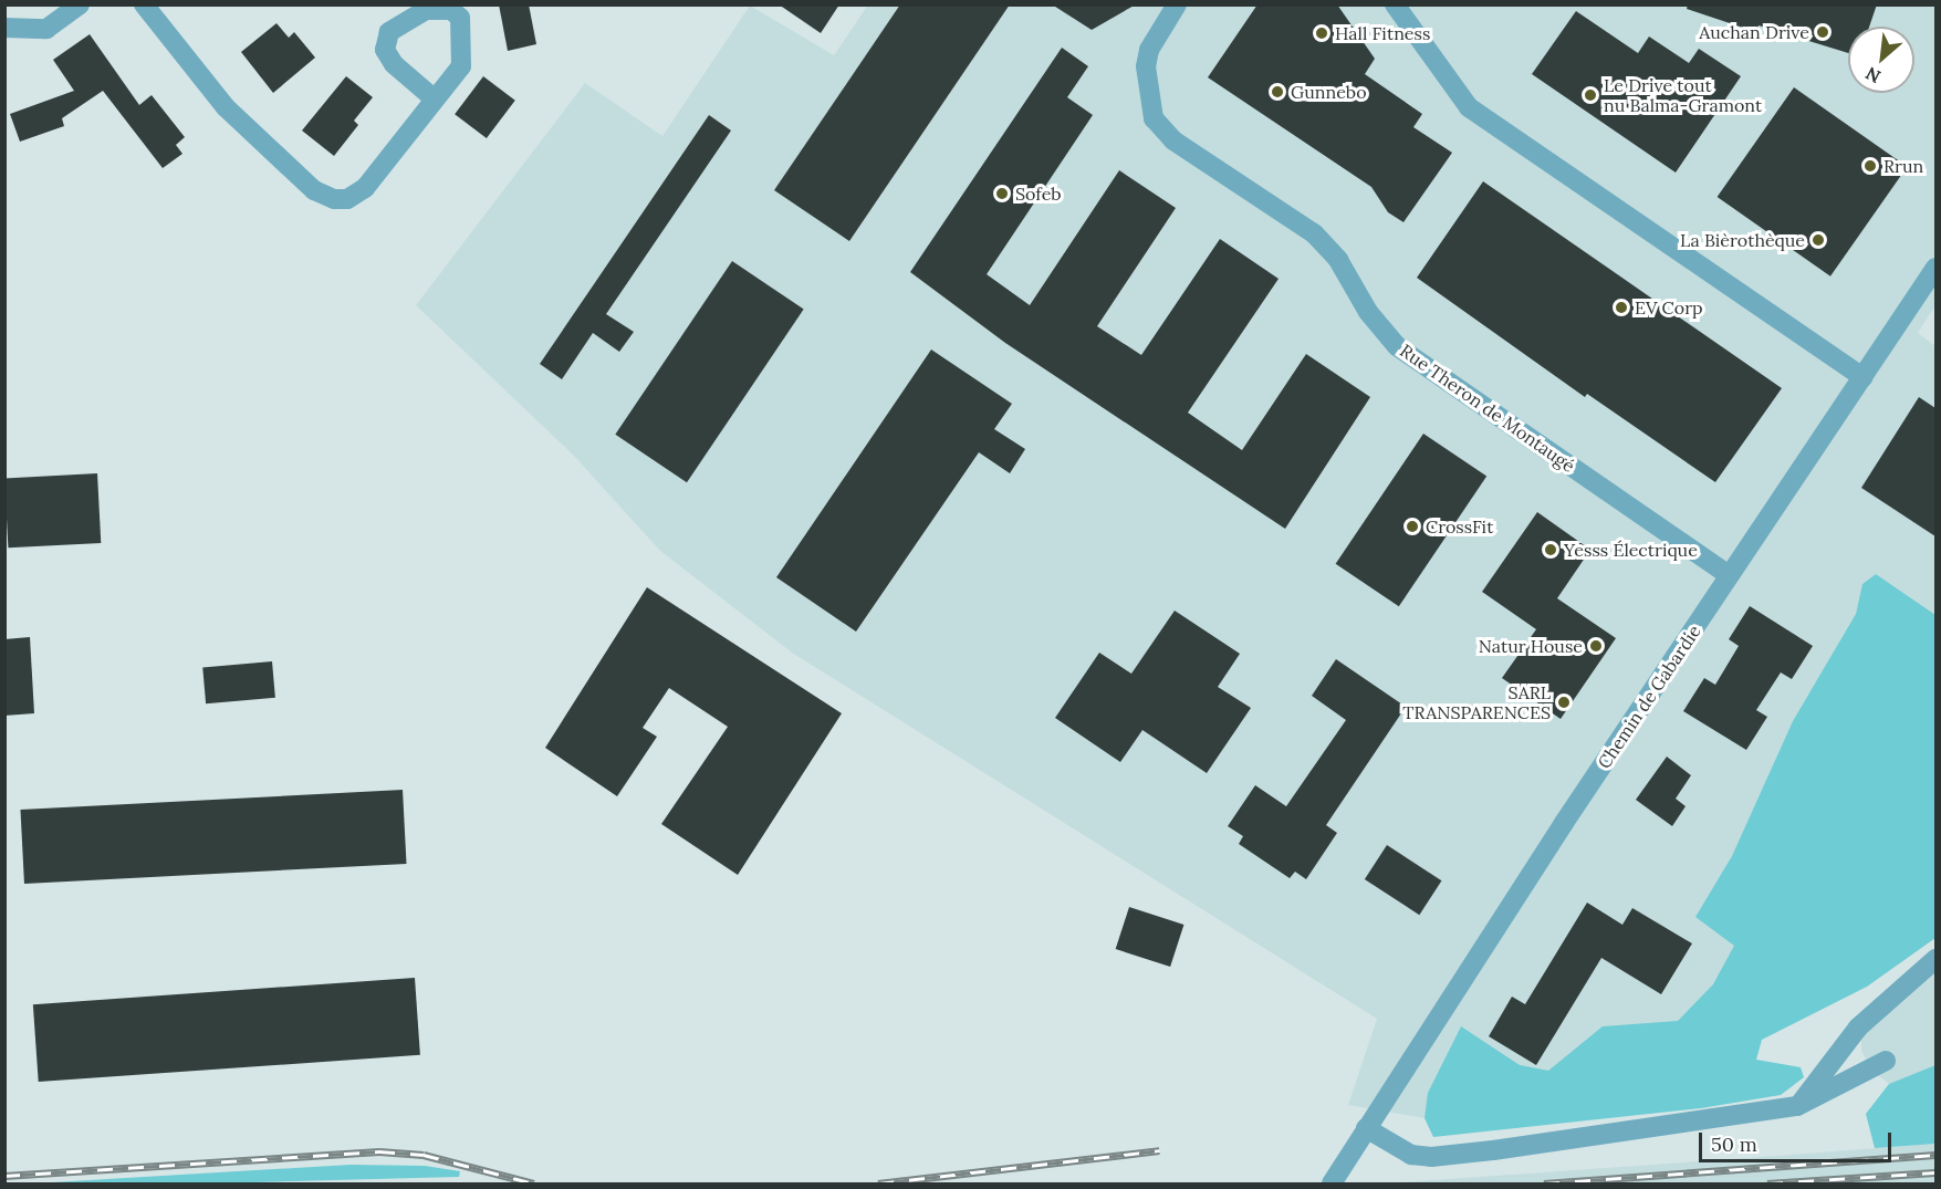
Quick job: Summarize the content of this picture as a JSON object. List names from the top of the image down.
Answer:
{
  "streets": {
    "street": ["Rue Theron de Montaugé", "Chemin de Gabardie"]
  },
  "crossings": [
    ["Rue Theron de Montaugé", "Chemin de Gabardie"]
  ],
  "places": [
    "Auchan Drive",
    "Hall Fitness",
    "Gunnebo",
    "Le Drive tout nu Balma-Gramont",
    "Rrun",
    "Sofeb",
    "La Bièrothèque",
    "EV Corp",
    "CrossFit",
    "Yesss Électrique",
    "Natur House",
    "SARL TRANSPARENCES"
  ],
  "scale_bar": "50 m",
  "north": "bottom left"
}
